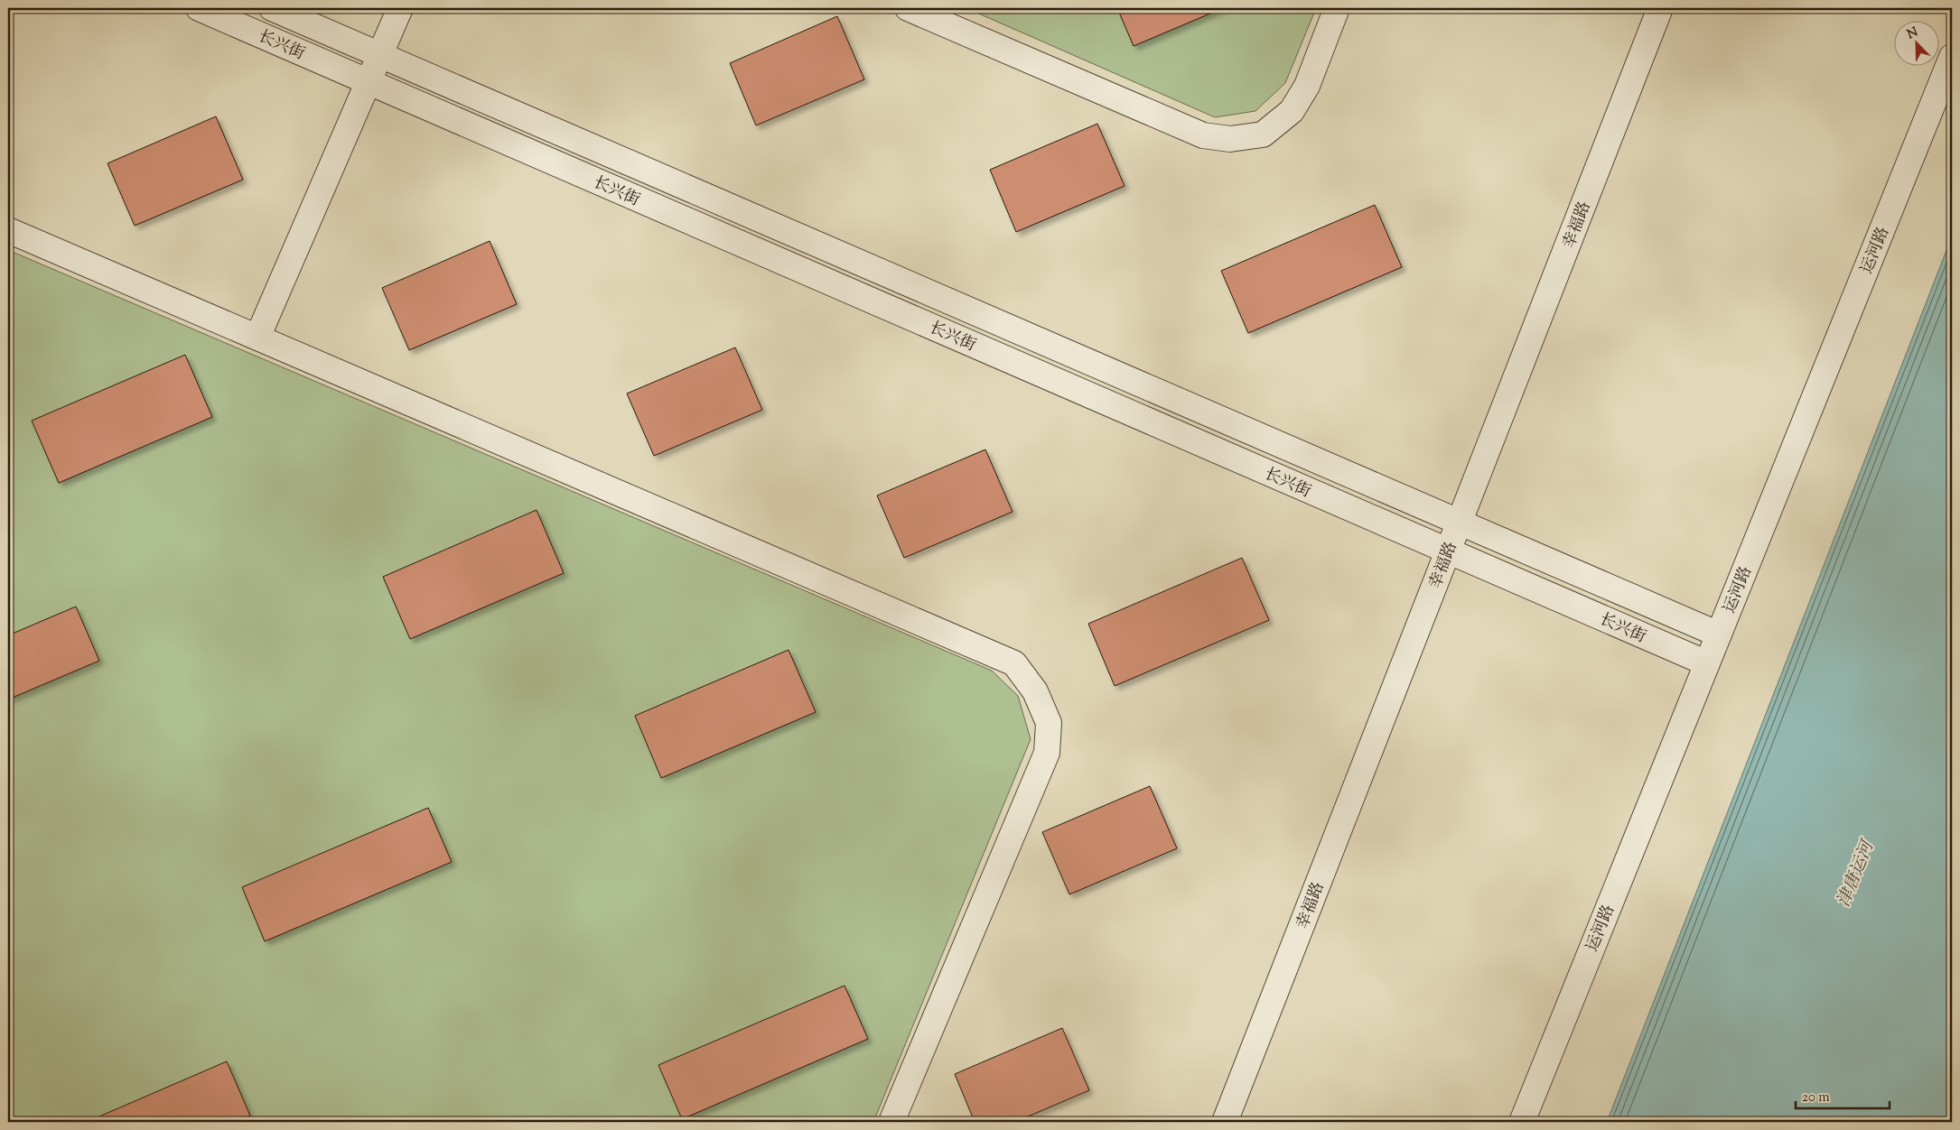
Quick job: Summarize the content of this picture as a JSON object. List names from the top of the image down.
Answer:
{
  "streets": {
    "street": ["长兴街", "幸福路", "运河路"]
  },
  "crossings": [
    ["长兴街", "幸福路"],
    ["长兴街", "运河路"]
  ],
  "water": ["津唐运河"],
  "scale_bar": "20 m",
  "north": "top left"
}
